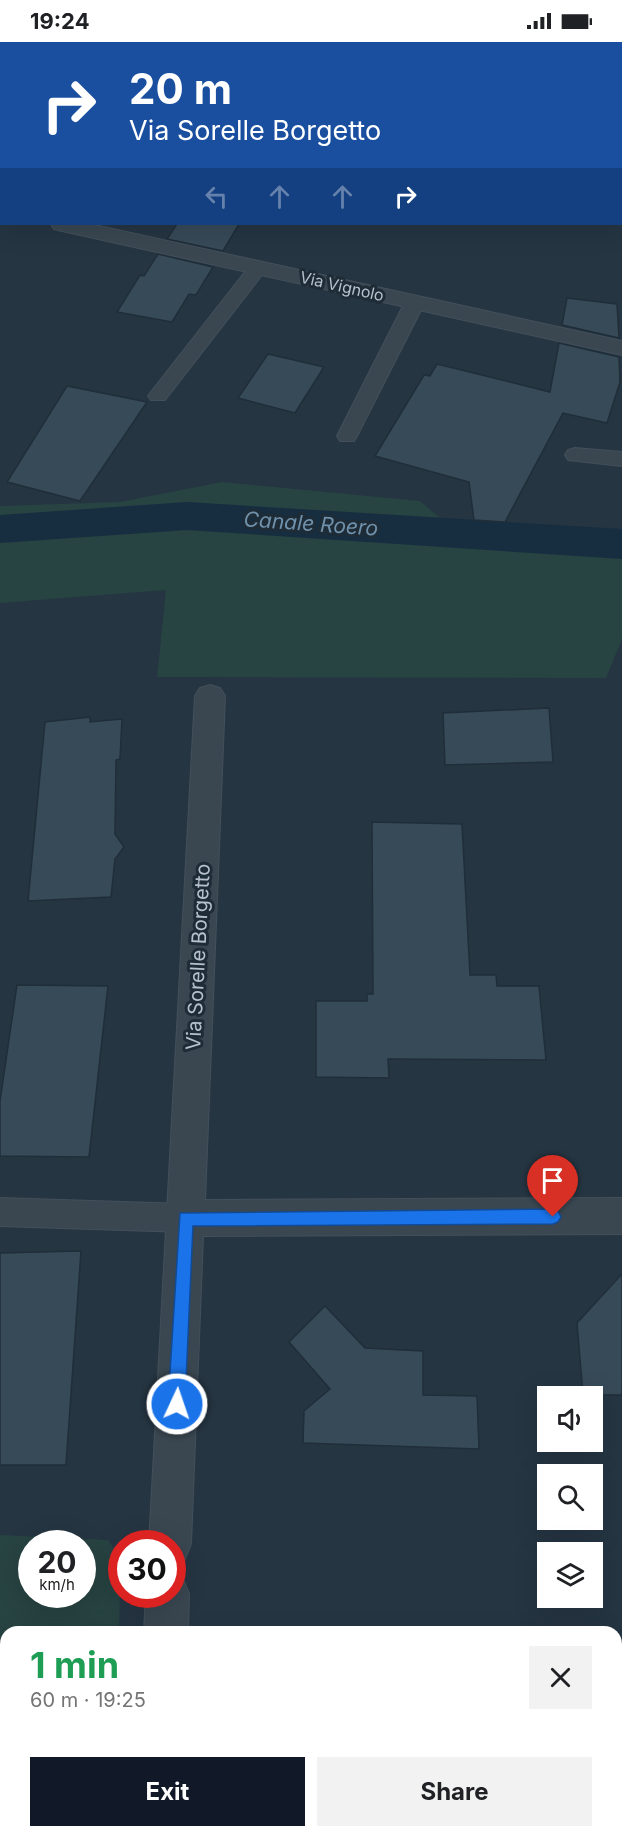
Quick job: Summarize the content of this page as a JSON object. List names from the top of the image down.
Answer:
{
  "streets": {
    "street": ["Via Vignolo", "Via Sorelle Borgetto"]
  },
  "water": ["Canale Roero"],
  "page": {
    "status": "19:24",
    "turn": ["20 m", "Via Sorelle Borgetto"],
    "speed": "20 km/h",
    "limit": "30",
    "heading": ["1 min", "60 m · 19:25"],
    "buttons": ["Exit", "Share"]
  }
}
